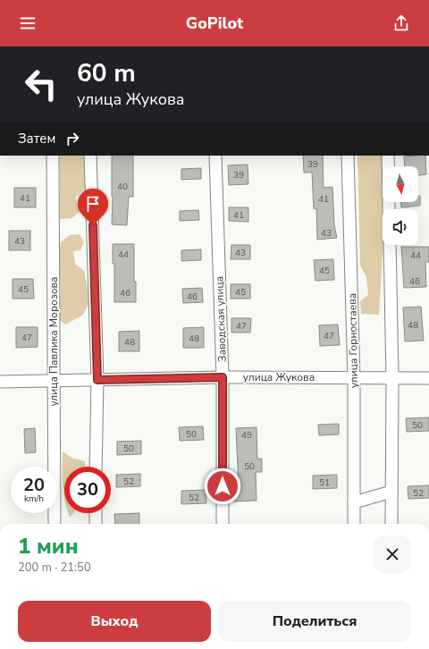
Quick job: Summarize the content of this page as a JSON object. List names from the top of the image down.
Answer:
{
  "streets": {
    "street": [
      "Заводская улица",
      "улица Горностаева",
      "улица Павлика Морозова",
      "улица Жукова"
    ]
  },
  "crossings": [
    ["Заводская улица", "улица Жукова"],
    ["улица Горностаева", "улица Жукова"],
    ["улица Павлика Морозова", "улица Жукова"]
  ],
  "house_numbers": [
    "39",
    "39",
    "40",
    "41",
    "41",
    "41",
    "43",
    "43",
    "43",
    "44",
    "44",
    "45",
    "46",
    "45",
    "45",
    "46",
    "46",
    "48",
    "47",
    "47",
    "47",
    "48",
    "48",
    "50",
    "50",
    "49",
    "50",
    "50",
    "52",
    "51",
    "52",
    "52"
  ],
  "north": "bottom",
  "page": {
    "header": "GoPilot",
    "turn": ["60 m", "улица Жукова"],
    "then": "Затем",
    "speed": "20 km/h",
    "limit": "30",
    "heading": ["1 мин", "200 m · 21:50"],
    "buttons": ["Выход", "Поделиться"]
  }
}
